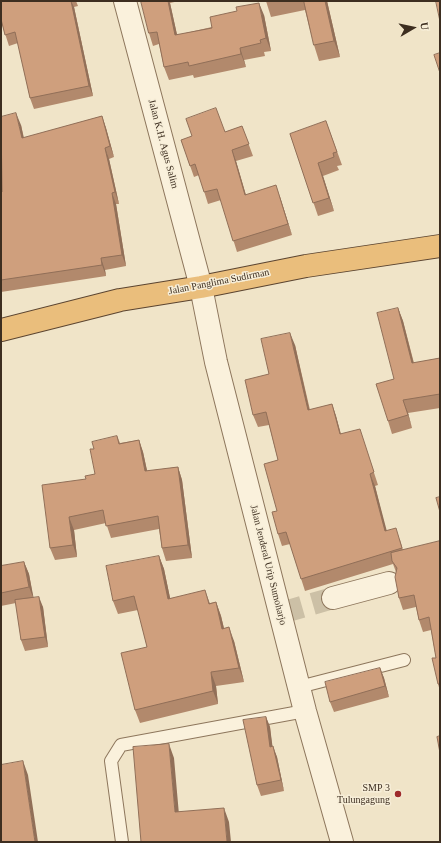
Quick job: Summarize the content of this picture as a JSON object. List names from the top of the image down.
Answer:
{
  "streets": {
    "highway": ["Jalan Panglima Sudirman"],
    "street": ["Jalan K.H. Agus Salim", "Jalan Jenderal Urip Sumoharjo"]
  },
  "crossings": [
    ["Jalan K.H. Agus Salim", "Jalan Panglima Sudirman"],
    ["Jalan K.H. Agus Salim", "Jalan Jenderal Urip Sumoharjo"],
    ["Jalan Panglima Sudirman", "Jalan Jenderal Urip Sumoharjo"]
  ],
  "places": ["SMP 3 Tulungagung"],
  "north": "right"
}
